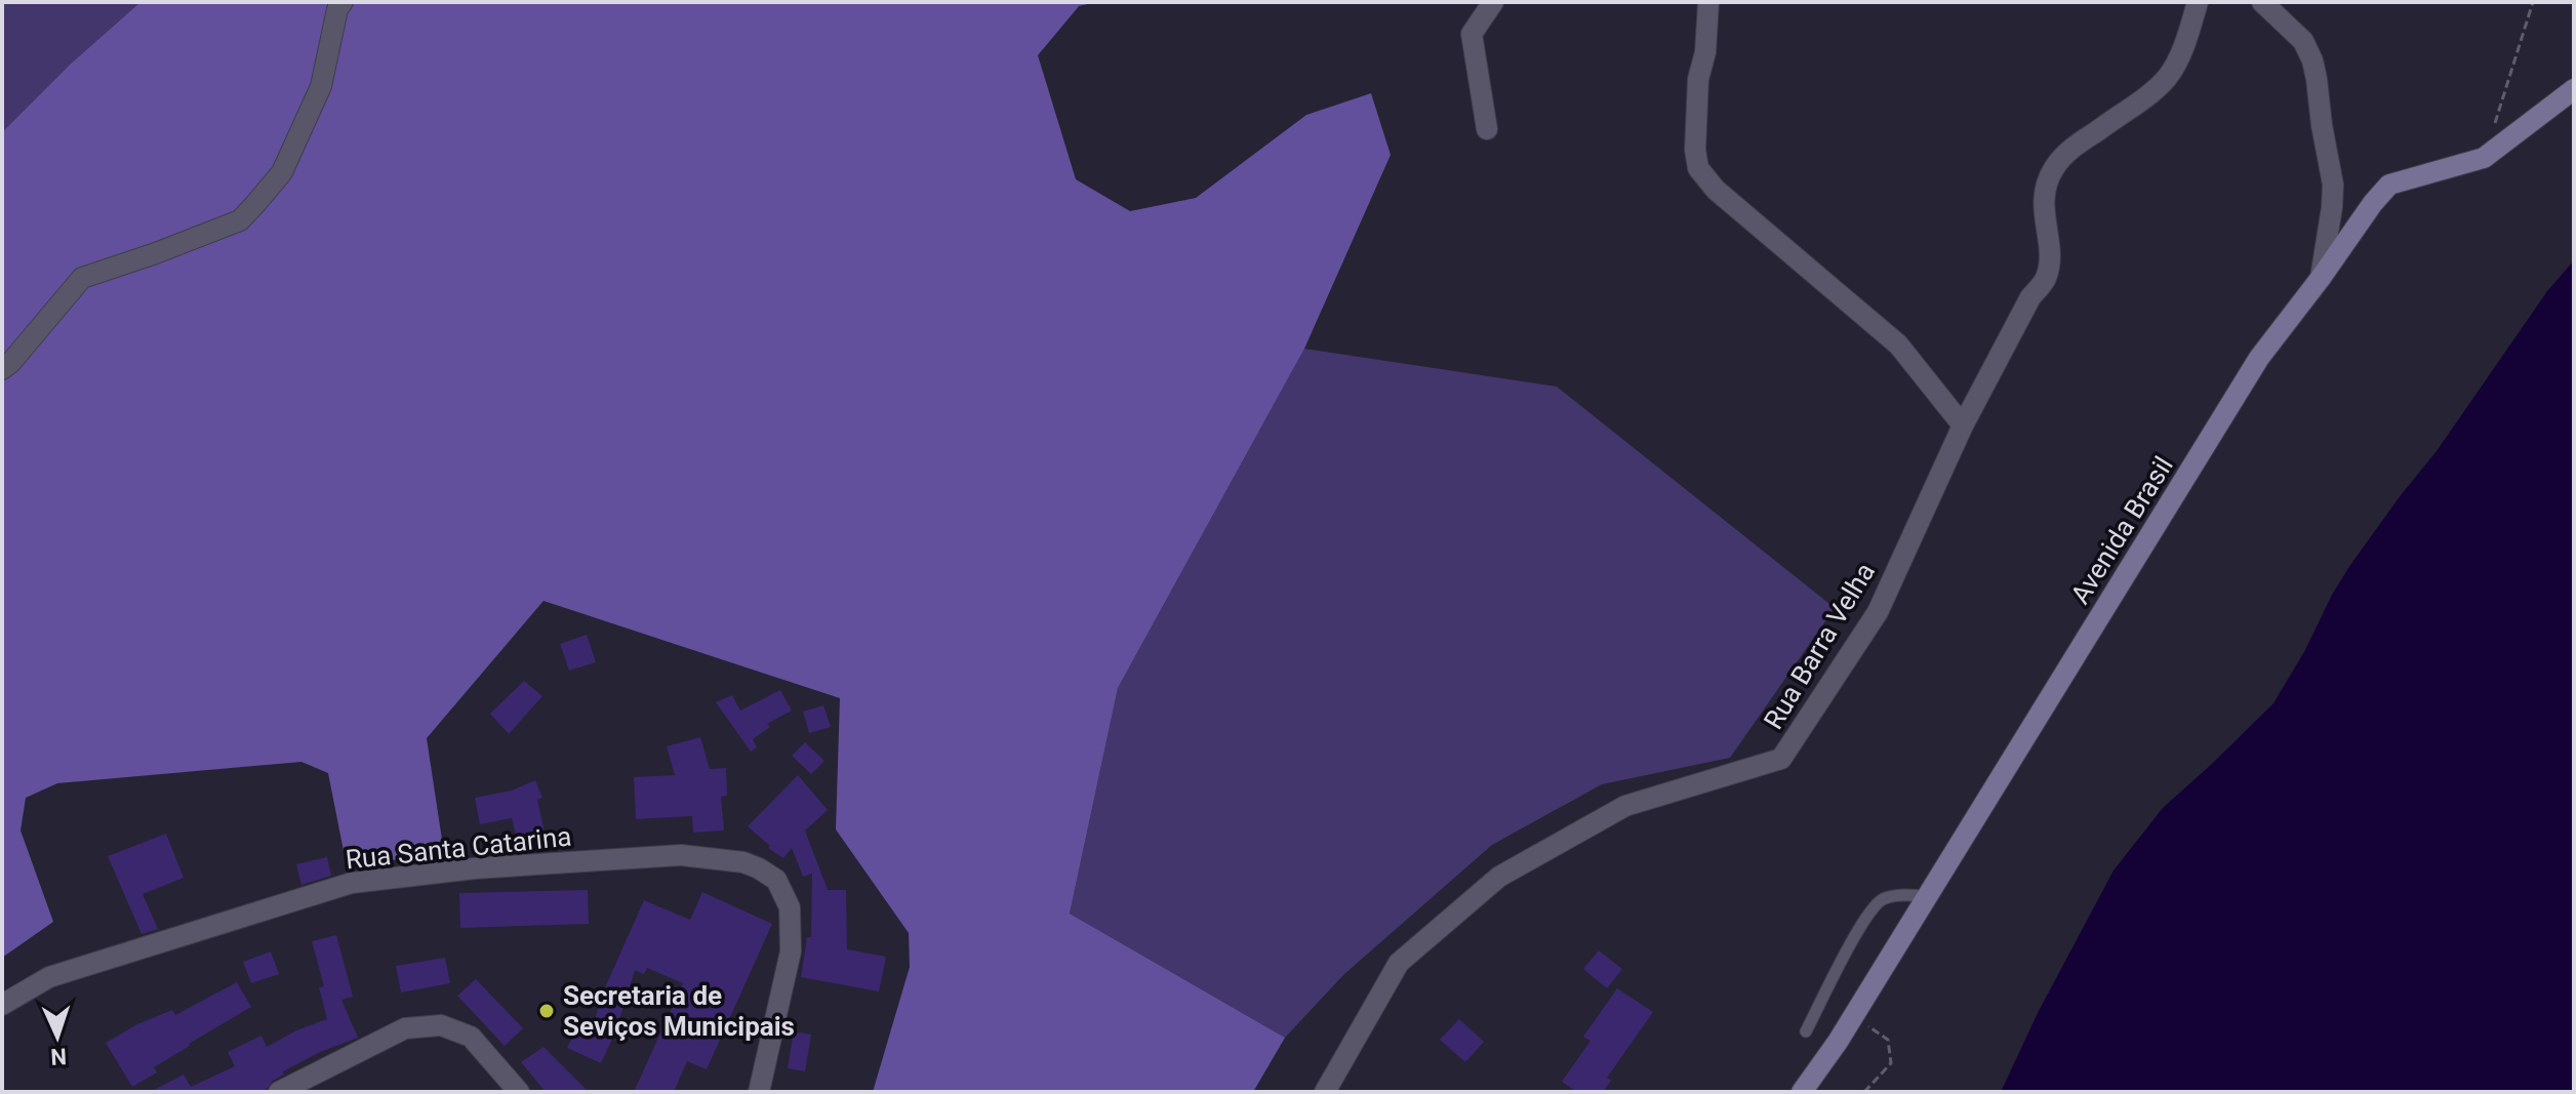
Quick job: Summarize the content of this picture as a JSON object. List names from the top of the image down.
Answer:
{
  "streets": {
    "main road": ["Avenida Brasil"],
    "street": ["Rua Barra Velha", "Rua Santa Catarina"]
  },
  "places": ["Secretaria de Seviços Municipais"],
  "north": "bottom"
}
